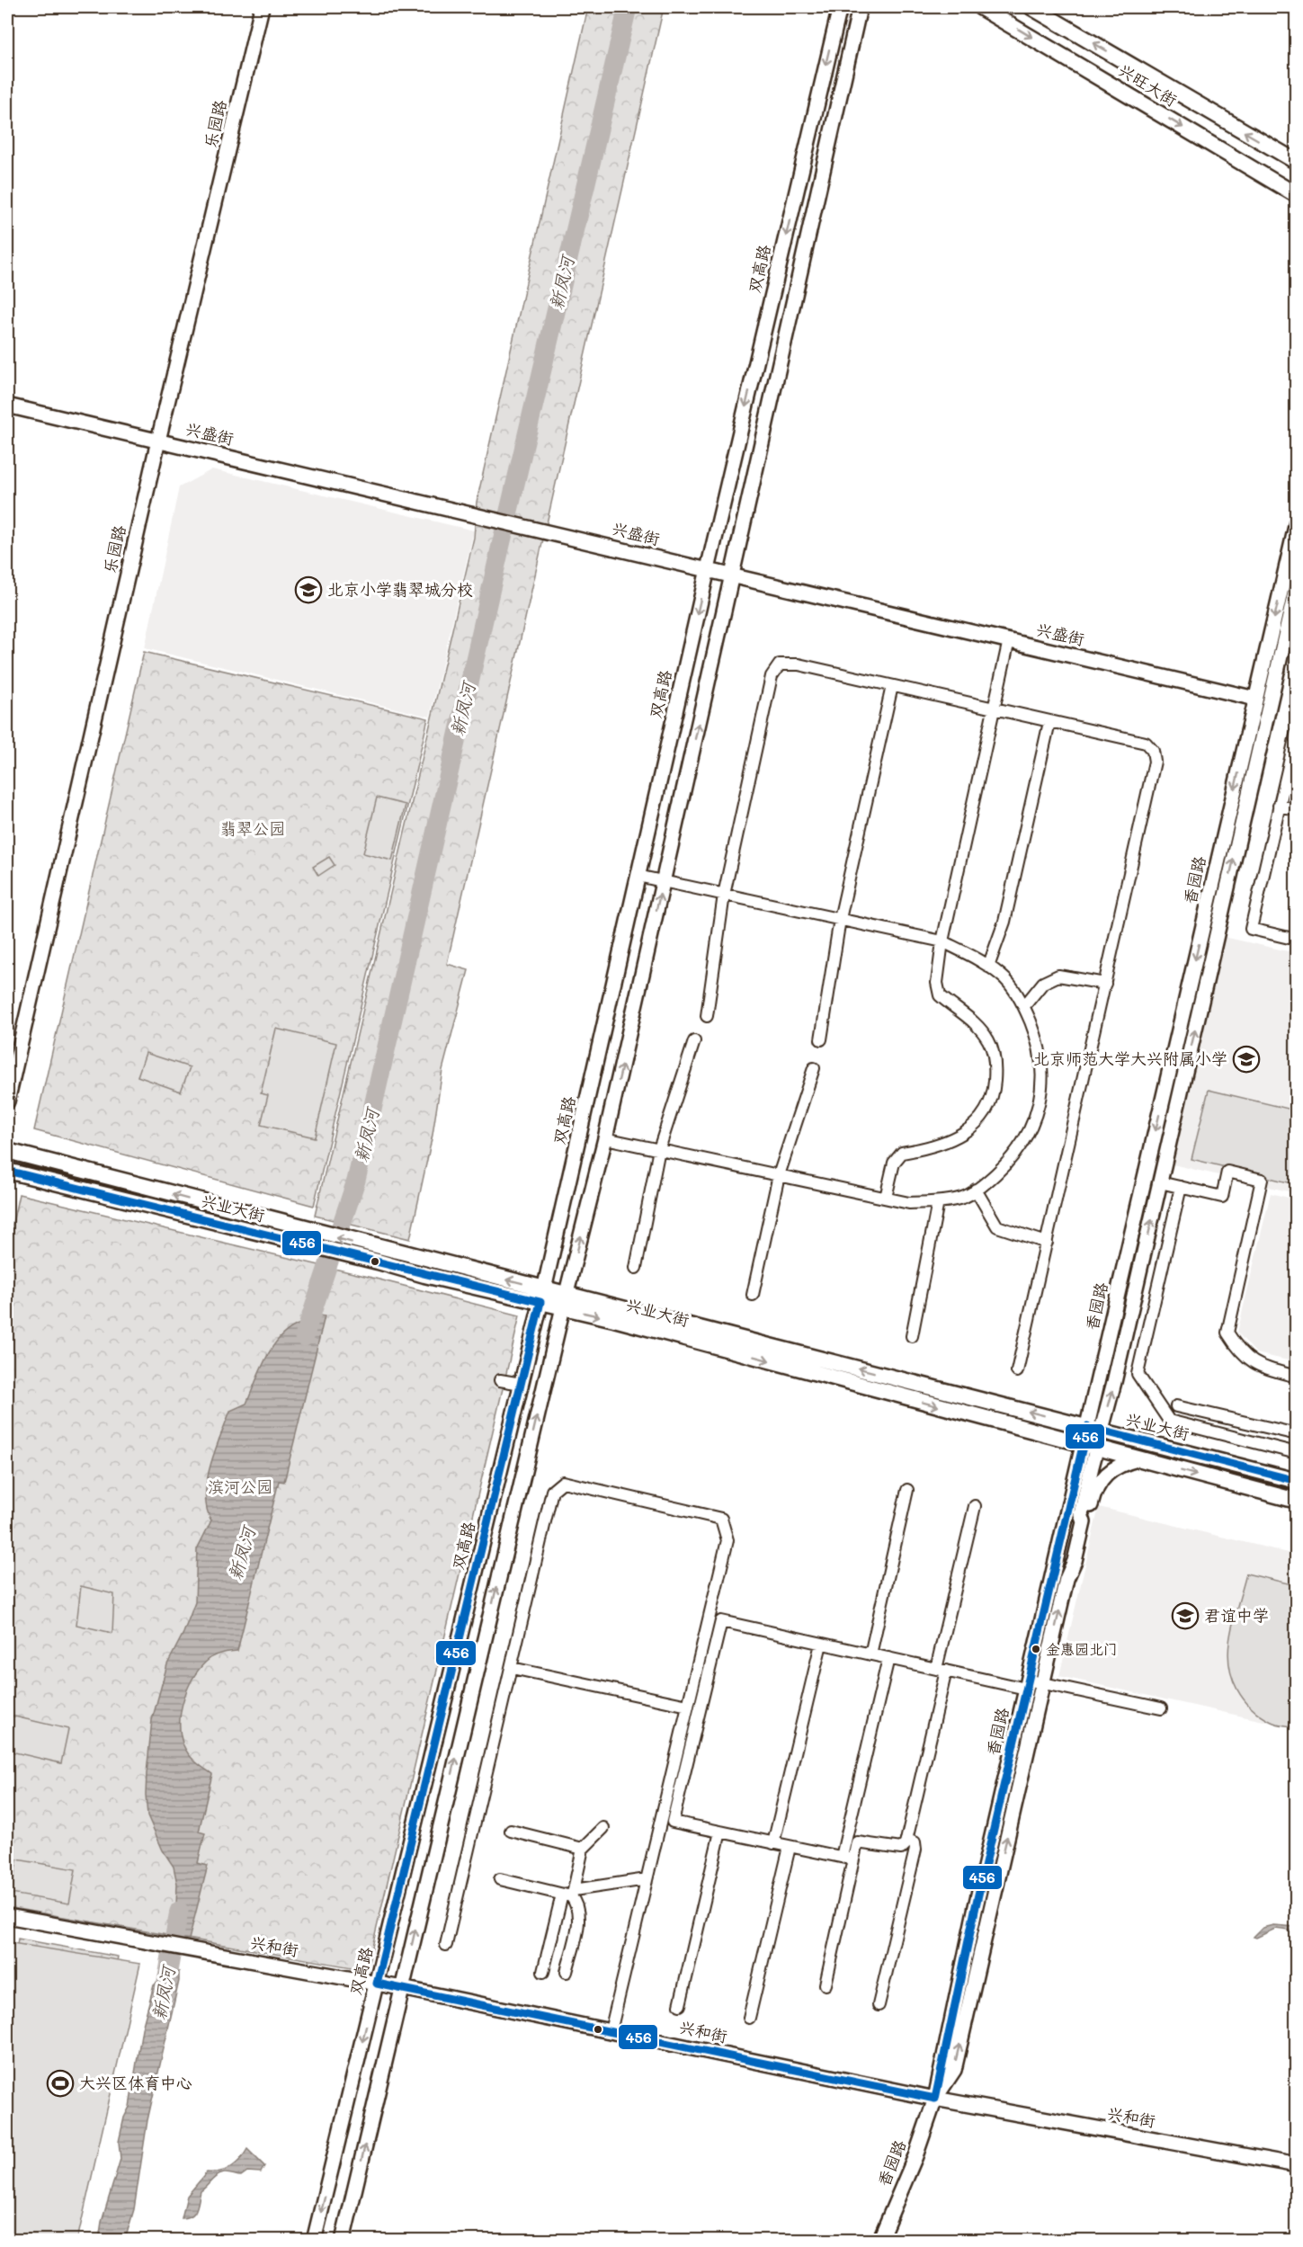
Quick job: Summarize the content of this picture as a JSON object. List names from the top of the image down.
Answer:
{
  "streets": {
    "main road": ["兴旺大街", "兴业大街"],
    "street": [
      "乐园路",
      "双高路",
      "兴盛街",
      "香园路",
      "兴和街"
    ]
  },
  "crossings": [
    ["乐园路", "兴盛街"],
    ["双高路", "兴盛街"],
    ["双高路", "兴业大街"],
    ["双高路", "兴和街"],
    ["兴盛街", "香园路"],
    ["香园路", "兴业大街"],
    ["香园路", "兴和街"]
  ],
  "water": ["新凤河"],
  "parks": ["翡翠公园", "滨河公园"],
  "places": {
    "school or university": ["北京小学翡翠城分校", "北京师范大学大兴附属小学", "君谊中学"],
    "other": ["金惠园北门"],
    "sports": ["大兴区体育中心"]
  },
  "lines": ["transit line 456"]
}
